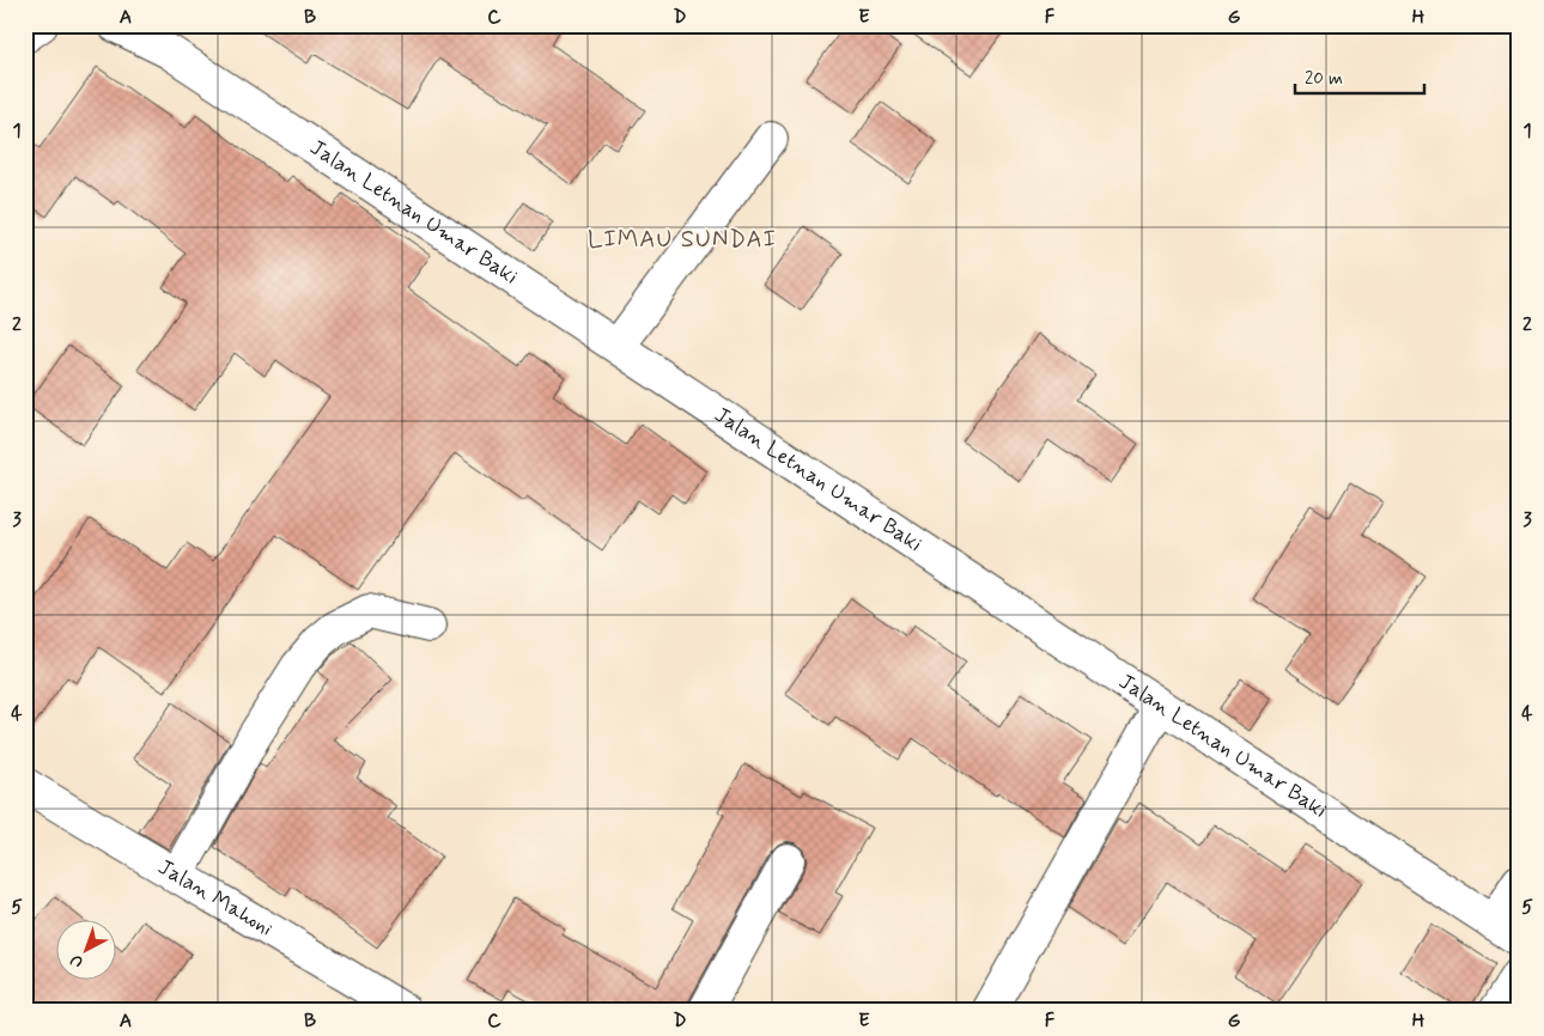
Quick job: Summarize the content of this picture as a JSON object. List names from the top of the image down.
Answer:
{
  "streets": {
    "street": ["Jalan Letnan Umar Baki", "Jalan Mahoni"]
  },
  "districts": ["LIMAU SUNDAI"],
  "scale_bar": "20 m",
  "north": "bottom left",
  "grid": {
    "columns": [
      "A",
      "B",
      "C",
      "D",
      "E",
      "F",
      "G",
      "H"
    ],
    "rows": [
      "1",
      "2",
      "3",
      "4",
      "5"
    ]
  }
}
